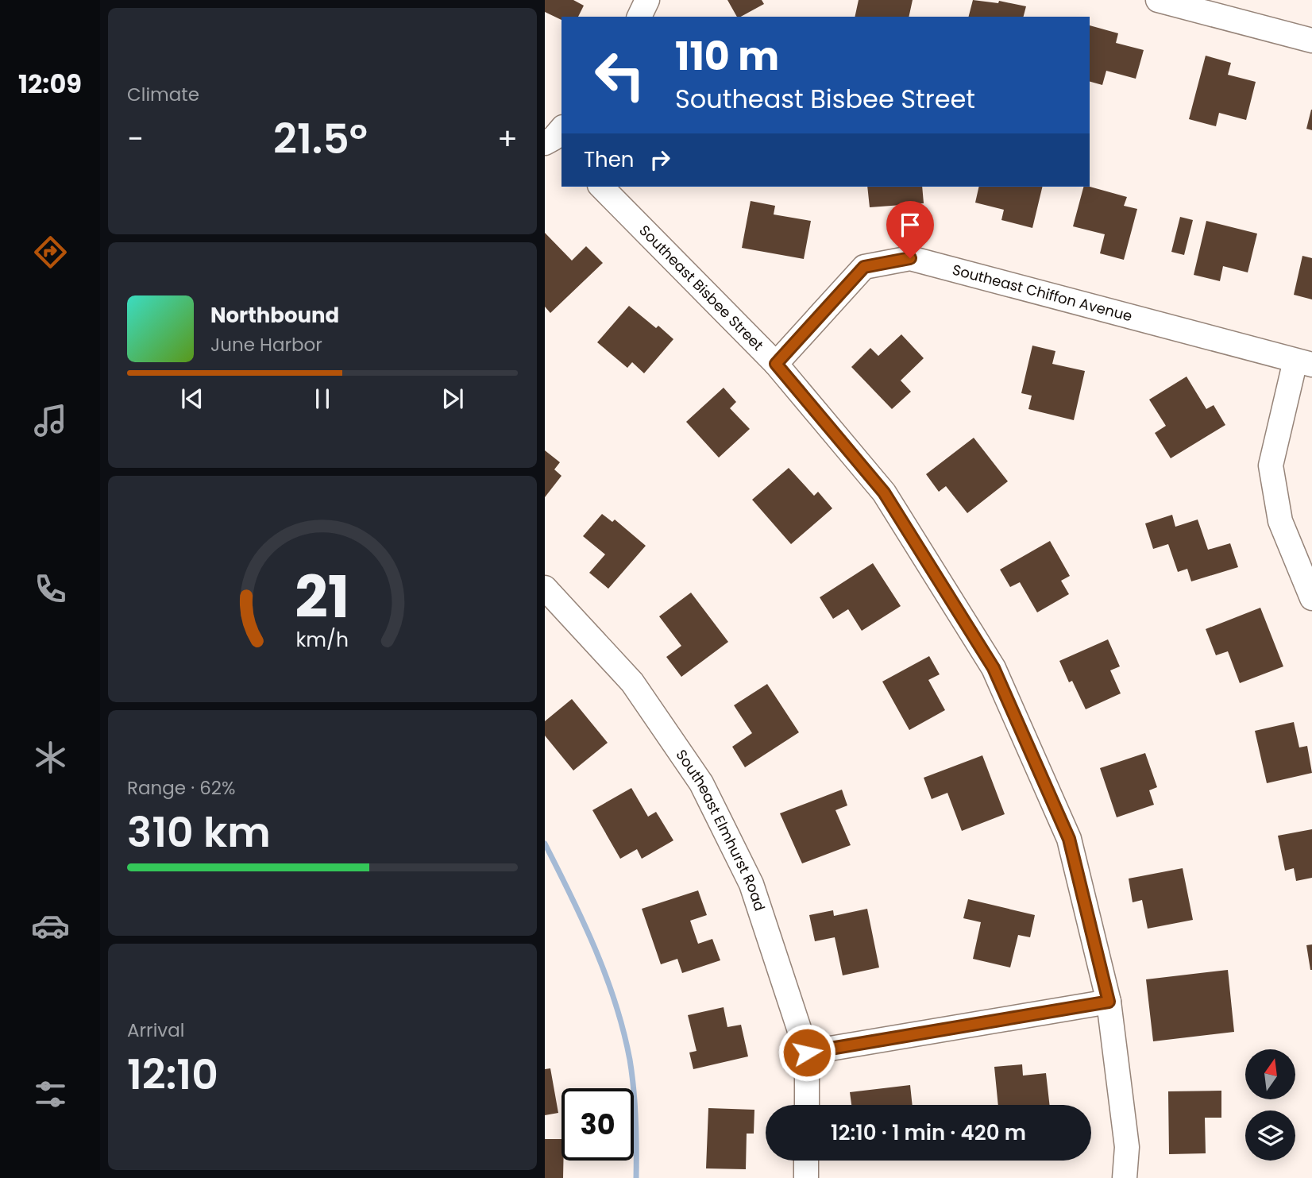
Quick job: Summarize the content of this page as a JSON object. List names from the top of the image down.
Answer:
{
  "streets": {
    "street": ["Southeast Bisbee Street", "Southeast Chiffon Avenue", "Southeast Elmhurst Road"]
  },
  "crossings": [
    ["Southeast Bisbee Street", "Southeast Chiffon Avenue"]
  ],
  "north": "top",
  "page": {
    "tabs": "12:09",
    "tile": [
      "Climate",
      ["Range · 62%", "310 km"],
      ["Arrival", "12:10"]
    ],
    "turn": ["110 m", "Southeast Bisbee Street"],
    "heat": ["−", "21.5°", "+"],
    "then": "Then",
    "song": ["Northbound", "June Harbor"],
    "limit": "30",
    "trip": "12:10 · 1 min · 420 m",
    "gauge": ["21", "km/h"]
  }
}
